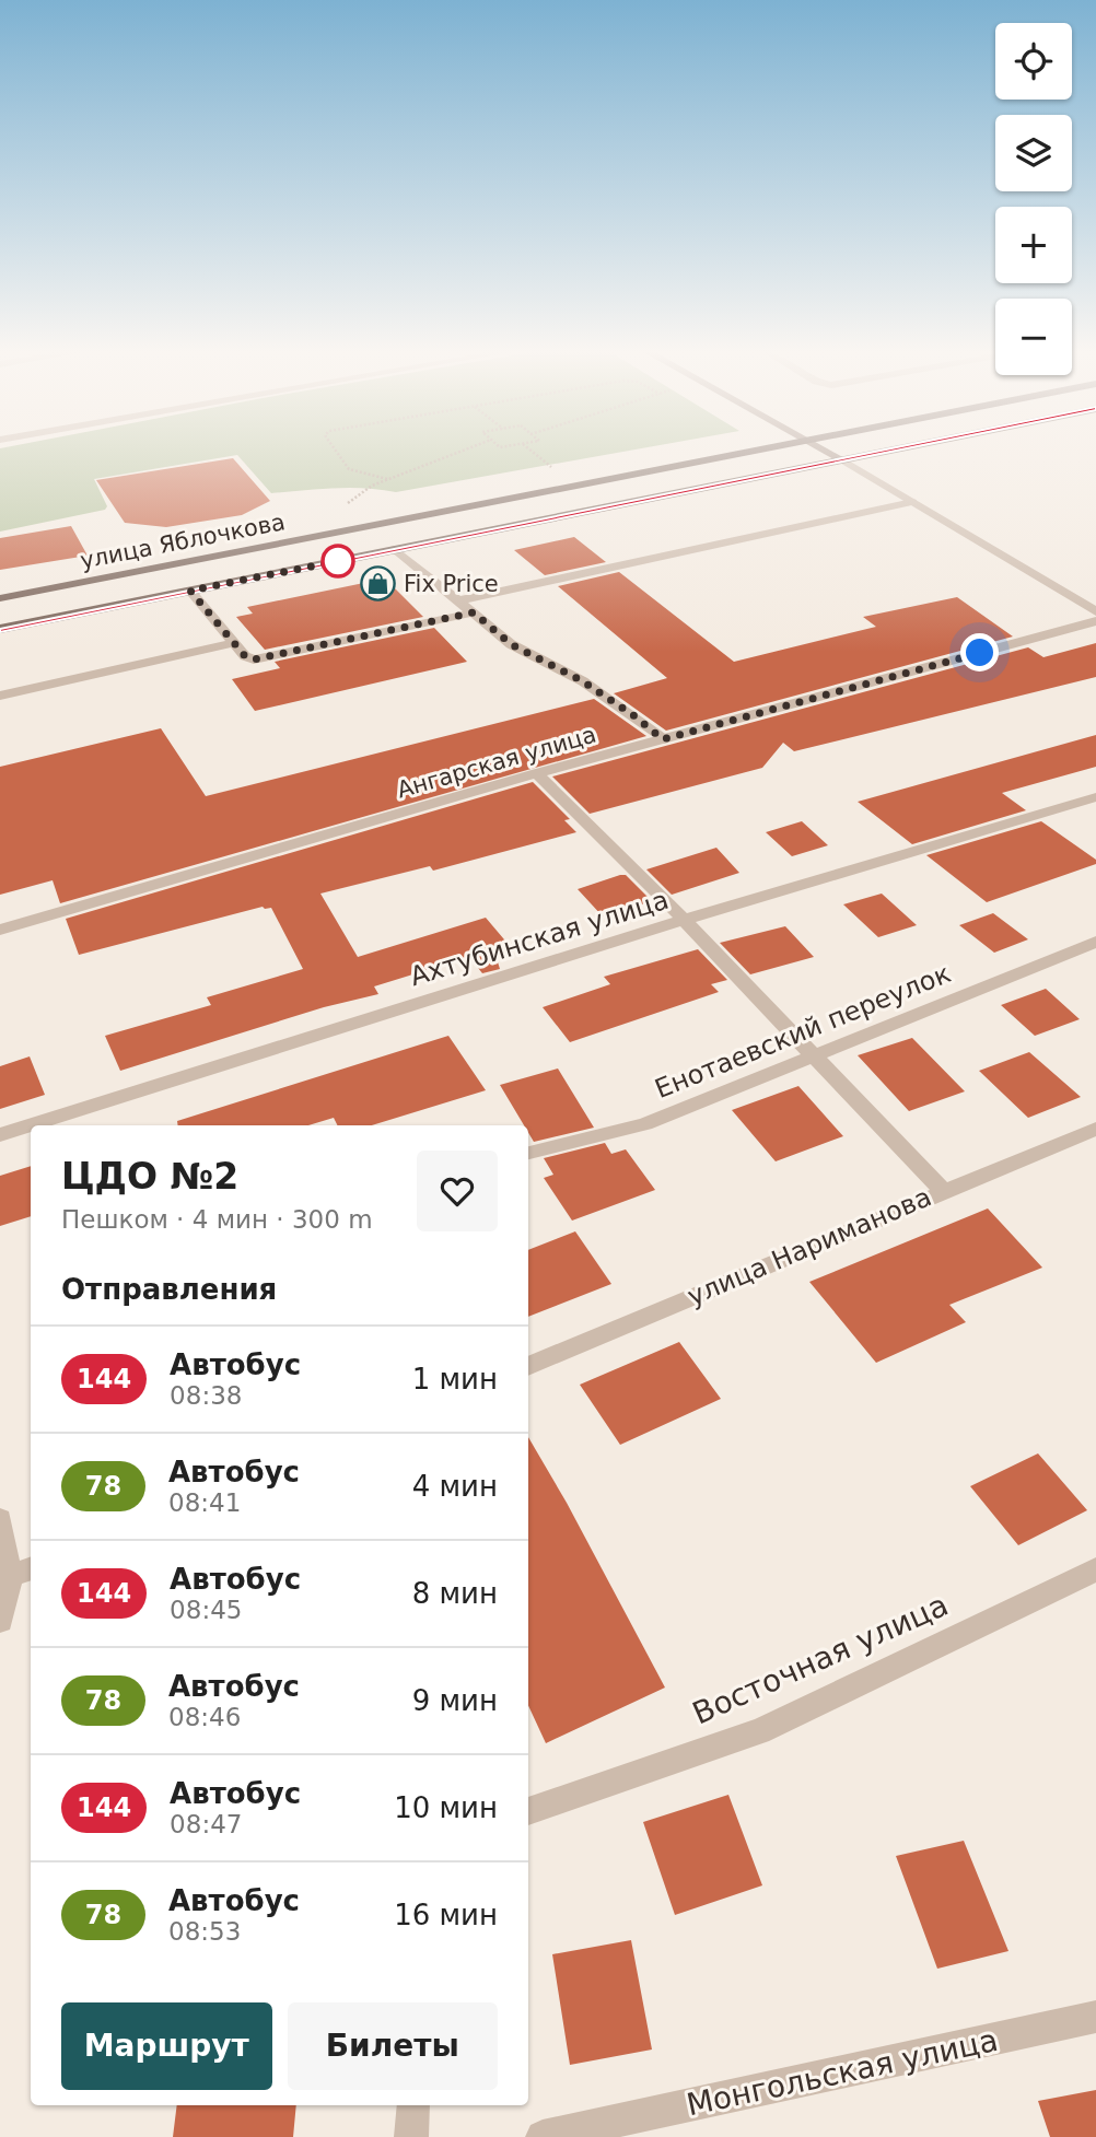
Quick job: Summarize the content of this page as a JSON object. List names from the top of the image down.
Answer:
{
  "streets": {
    "main road": ["улица Яблочкова"],
    "street": [
      "Ангарская улица",
      "Ахтубинская улица",
      "Енотаевский переулок",
      "улица Нариманова",
      "Восточная улица",
      "Монгольская улица"
    ]
  },
  "places": {
    "shop": ["Fix Price"]
  },
  "lines": ["bus line 144"],
  "page": {
    "map_buttons": ["+", "−"],
    "heading": [
      ["ЦДО №2", "Пешком · 4 мин · 300 m"],
      "Отправления"
    ],
    "list": [
      {
        "mark": "144",
        "name": "Автобус",
        "note": "08:38",
        "value": "1 мин"
      },
      {
        "mark": "78",
        "name": "Автобус",
        "note": "08:41",
        "value": "4 мин"
      },
      {
        "mark": "144",
        "name": "Автобус",
        "note": "08:45",
        "value": "8 мин"
      },
      {
        "mark": "78",
        "name": "Автобус",
        "note": "08:46",
        "value": "9 мин"
      },
      {
        "mark": "144",
        "name": "Автобус",
        "note": "08:47",
        "value": "10 мин"
      },
      {
        "mark": "78",
        "name": "Автобус",
        "note": "08:53",
        "value": "16 мин"
      }
    ],
    "buttons": ["Маршрут", "Билеты"]
  }
}
